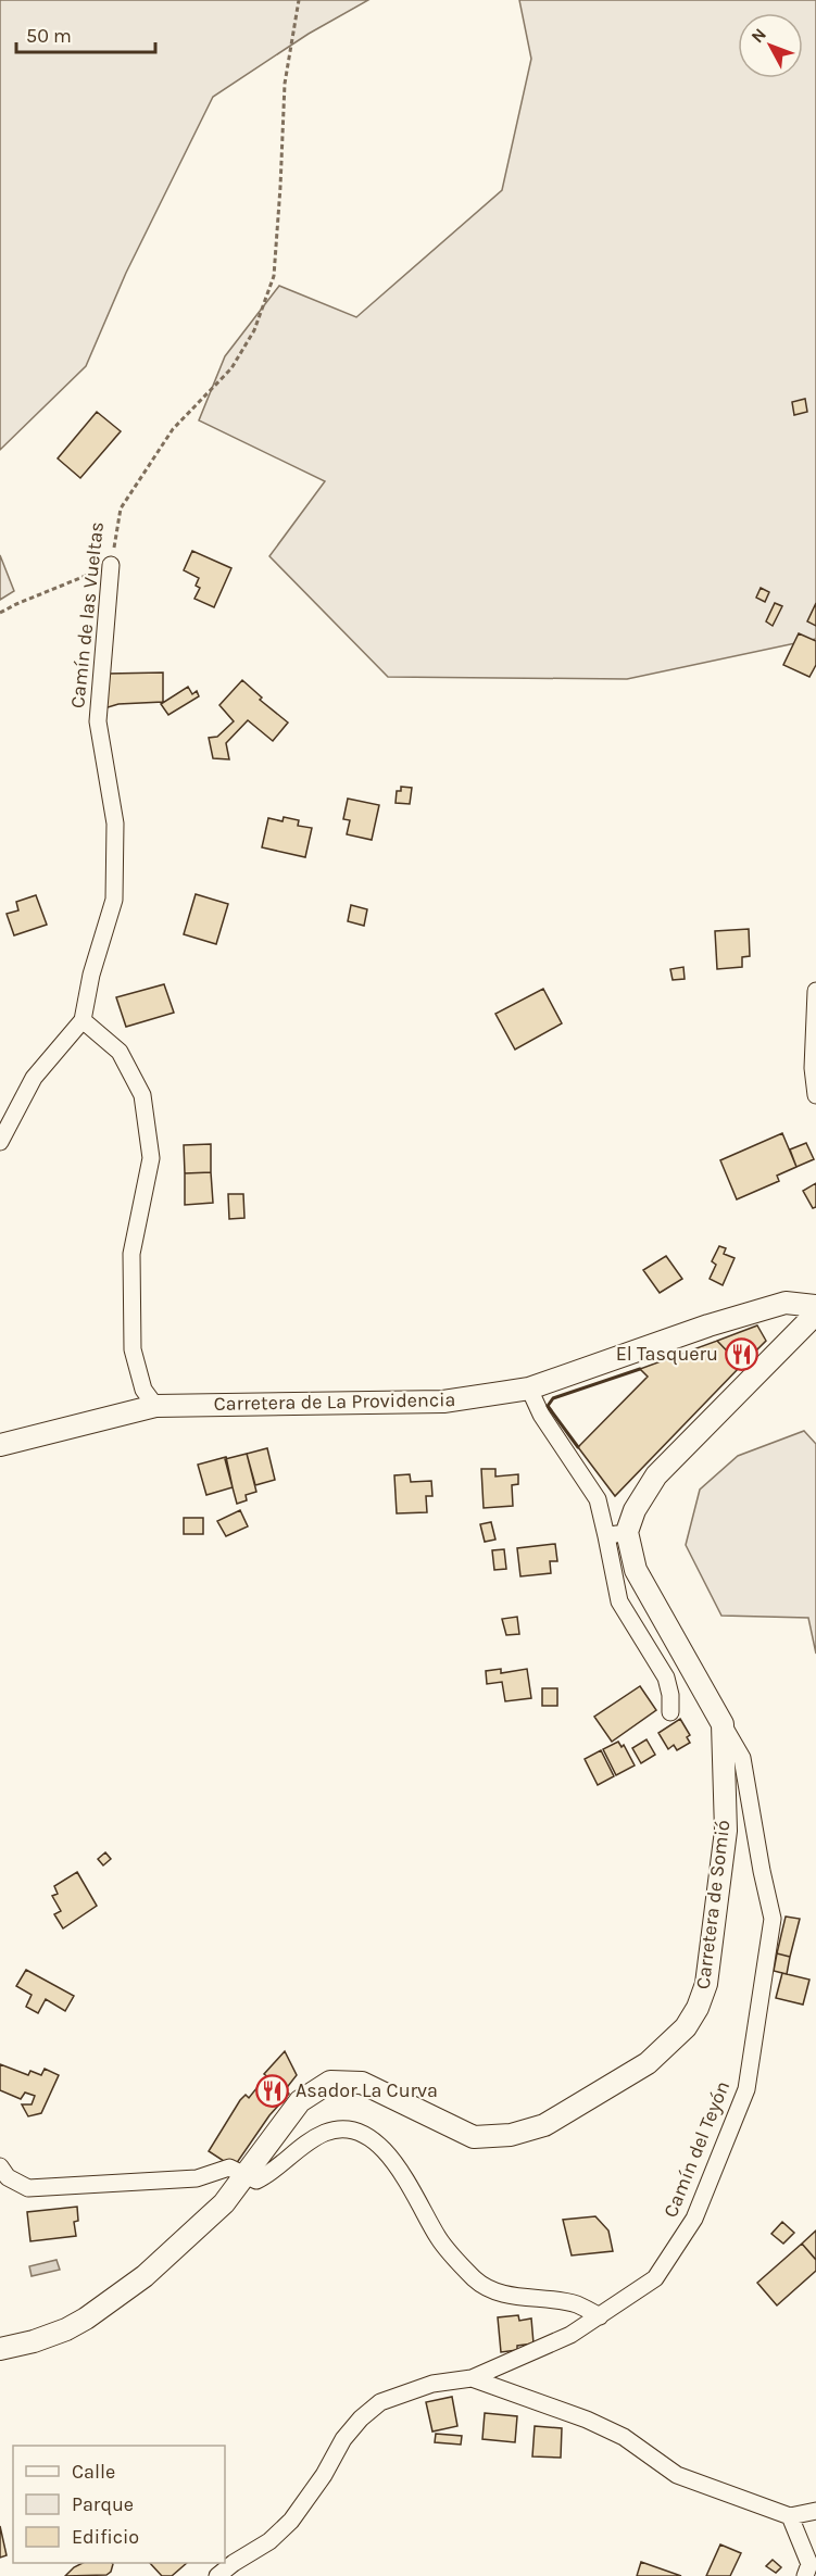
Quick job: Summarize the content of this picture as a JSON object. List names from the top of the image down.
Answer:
{
  "streets": {
    "street": [
      "Camín de las Vueltas",
      "Carretera de La Providencia",
      "Carretera de Somió",
      "Camín del Teyón"
    ]
  },
  "crossings": [
    ["Carretera de Somió", "Camín del Teyón"]
  ],
  "places": {
    "restaurant": ["El Tasqueru", "Asador La Curva"]
  },
  "legend": ["Calle", "Parque", "Edificio"],
  "scale_bar": "50 m",
  "north": "top left"
}
